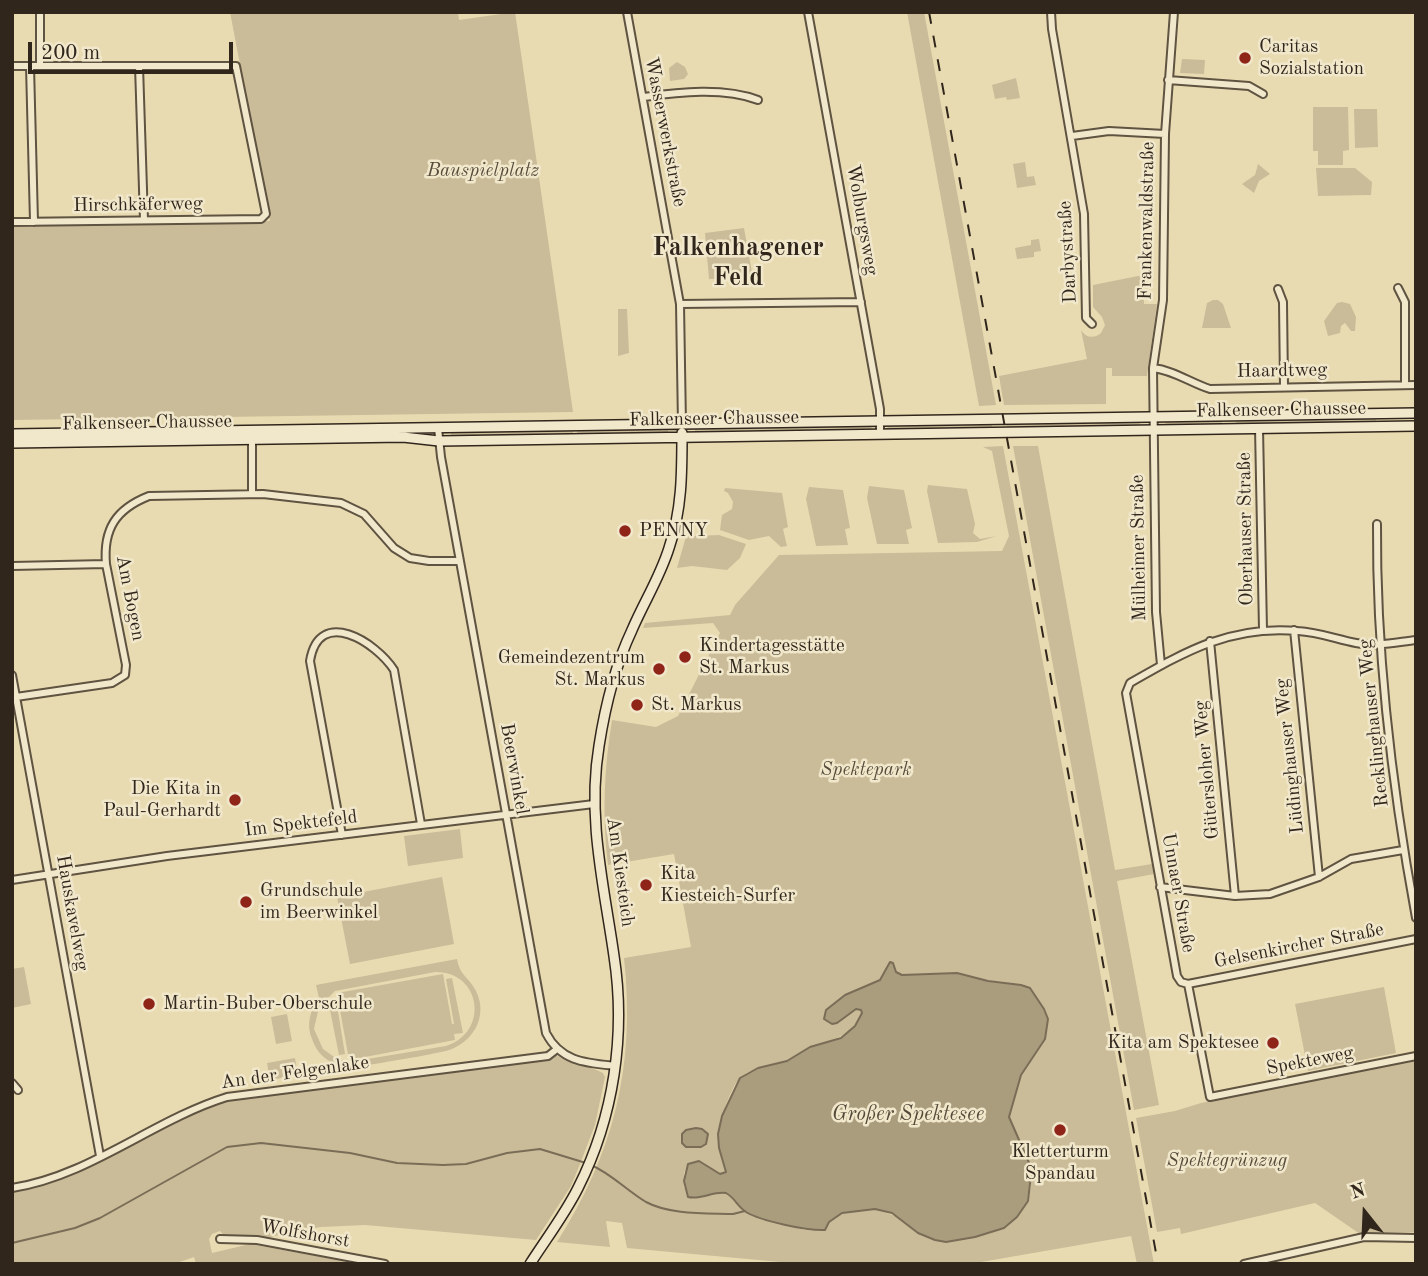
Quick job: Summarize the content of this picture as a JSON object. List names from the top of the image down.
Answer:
{
  "streets": {
    "main road": ["Falkenseer Chaussee", "Am Kiesteich"],
    "street": [
      "Wasserwerkstraße",
      "Hirschkäferweg",
      "Wolburgsweg",
      "Frankenwaldstraße",
      "Darbystraße",
      "Haardtweg",
      "Oberhauser Straße",
      "Mülheimer Straße",
      "Am Bogen",
      "Recklinghauser Weg",
      "Lüdinghauser Weg",
      "Beerwinkel",
      "Gütersloher Weg",
      "Im Spektefeld",
      "Unnaer Straße",
      "Hauskavelweg",
      "Gelsenkircher Straße",
      "Spekteweg",
      "An der Felgenlake",
      "Wolfshorst"
    ]
  },
  "crossings": [
    ["Wasserwerkstraße", "Falkenseer Chaussee"],
    ["Wasserwerkstraße", "Am Kiesteich"],
    ["Wolburgsweg", "Falkenseer Chaussee"],
    ["Frankenwaldstraße", "Haardtweg"],
    ["Frankenwaldstraße", "Falkenseer Chaussee"],
    ["Frankenwaldstraße", "Mülheimer Straße"],
    ["Falkenseer Chaussee", "Oberhauser Straße"],
    ["Falkenseer Chaussee", "Mülheimer Straße"],
    ["Falkenseer Chaussee", "Beerwinkel"],
    ["Falkenseer Chaussee", "Am Kiesteich"],
    ["Mülheimer Straße", "Unnaer Straße"],
    ["Am Bogen", "Beerwinkel"],
    ["Am Bogen", "Hauskavelweg"],
    ["Beerwinkel", "Im Spektefeld"],
    ["Beerwinkel", "An der Felgenlake"],
    ["Im Spektefeld", "Am Kiesteich"],
    ["Im Spektefeld", "Hauskavelweg"],
    ["Unnaer Straße", "Gelsenkircher Straße"],
    ["Unnaer Straße", "Spekteweg"],
    ["Hauskavelweg", "An der Felgenlake"]
  ],
  "districts": ["Falkenhagener Feld"],
  "water": ["Großer Spektesee"],
  "parks": ["Bauspielplatz", "Spektepark", "Spektegrünzug"],
  "places": [
    "Caritas Sozialstation",
    "PENNY",
    "Kindertagesstätte St. Markus",
    "Gemeindezentrum St. Markus",
    "St. Markus",
    "Die Kita in Paul-Gerhardt",
    "Kita Kiesteich-Surfer",
    "Grundschule im Beerwinkel",
    "Martin-Buber-Oberschule",
    "Kita am Spektesee",
    "Kletterturm Spandau"
  ],
  "scale_bar": "200 m",
  "north": "top"
}
